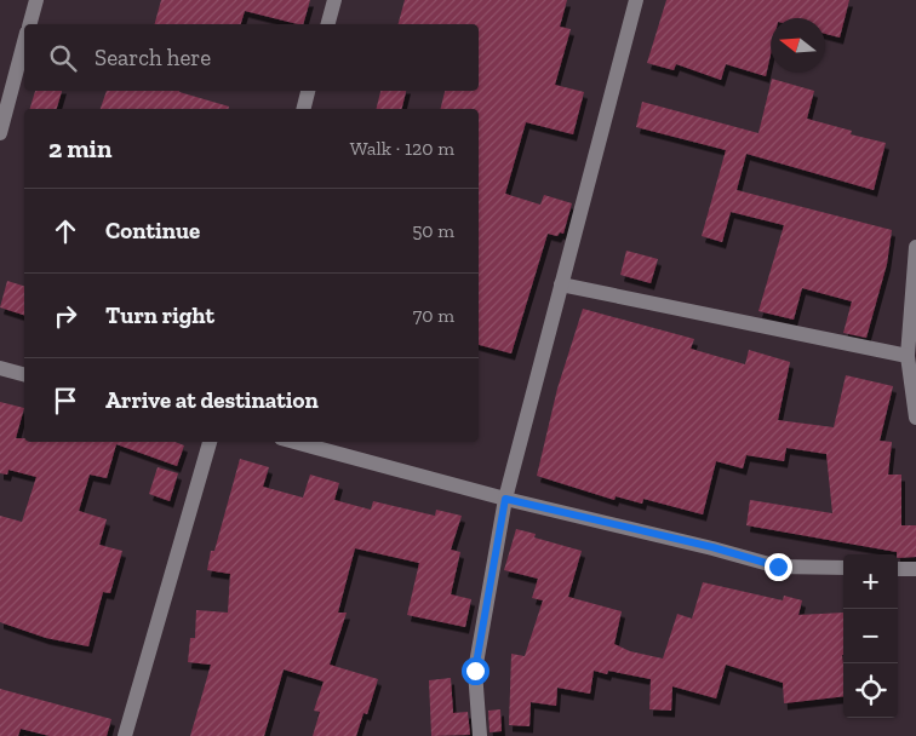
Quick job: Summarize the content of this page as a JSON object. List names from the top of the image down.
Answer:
{
  "north": "left",
  "page": {
    "search": "Search here",
    "heading": ["2 min", "Walk · 120 m"],
    "list": [
      ["Continue", "50 m"],
      ["Turn right", "70 m"],
      "Arrive at destination"
    ],
    "map_buttons": ["+", "−"]
  }
}
